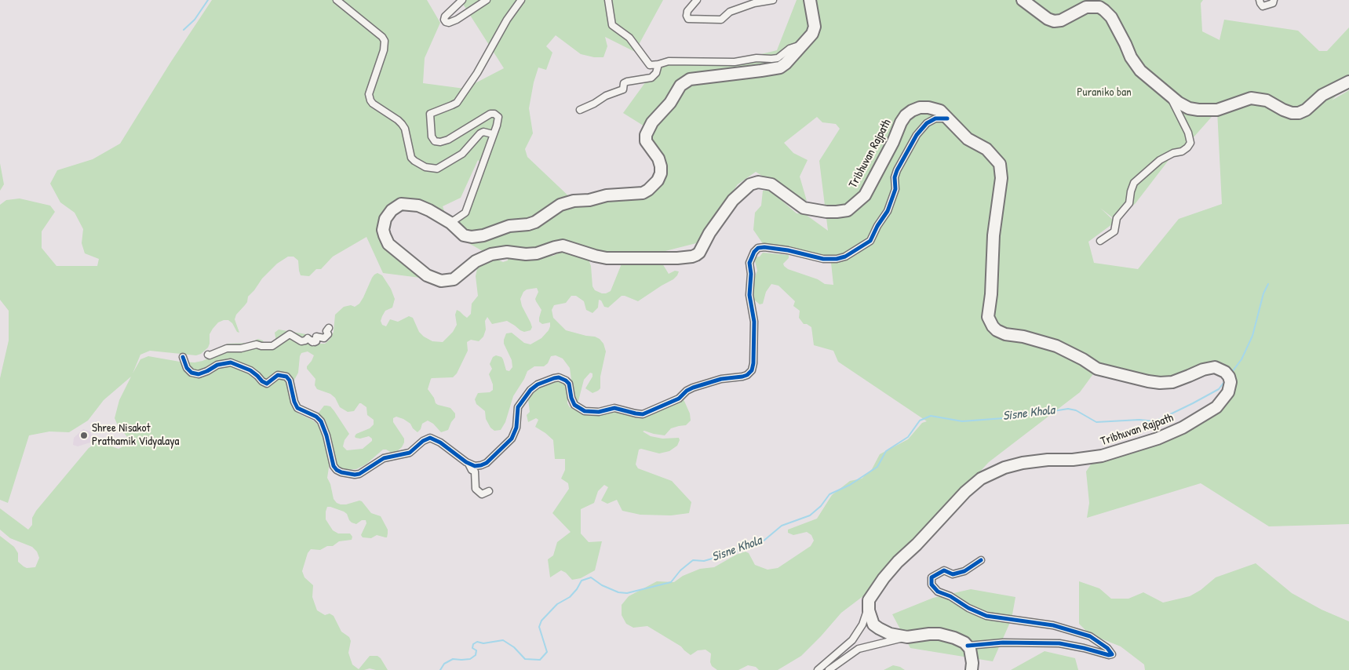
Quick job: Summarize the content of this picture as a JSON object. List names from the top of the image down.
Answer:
{
  "streets": {
    "highway": ["Tribhuvan Rajpath"]
  },
  "water": ["Sisne Khola"],
  "parks": ["Puraniko ban"],
  "places": ["Shree Nisakot Prathamik Vidyalaya"]
}
